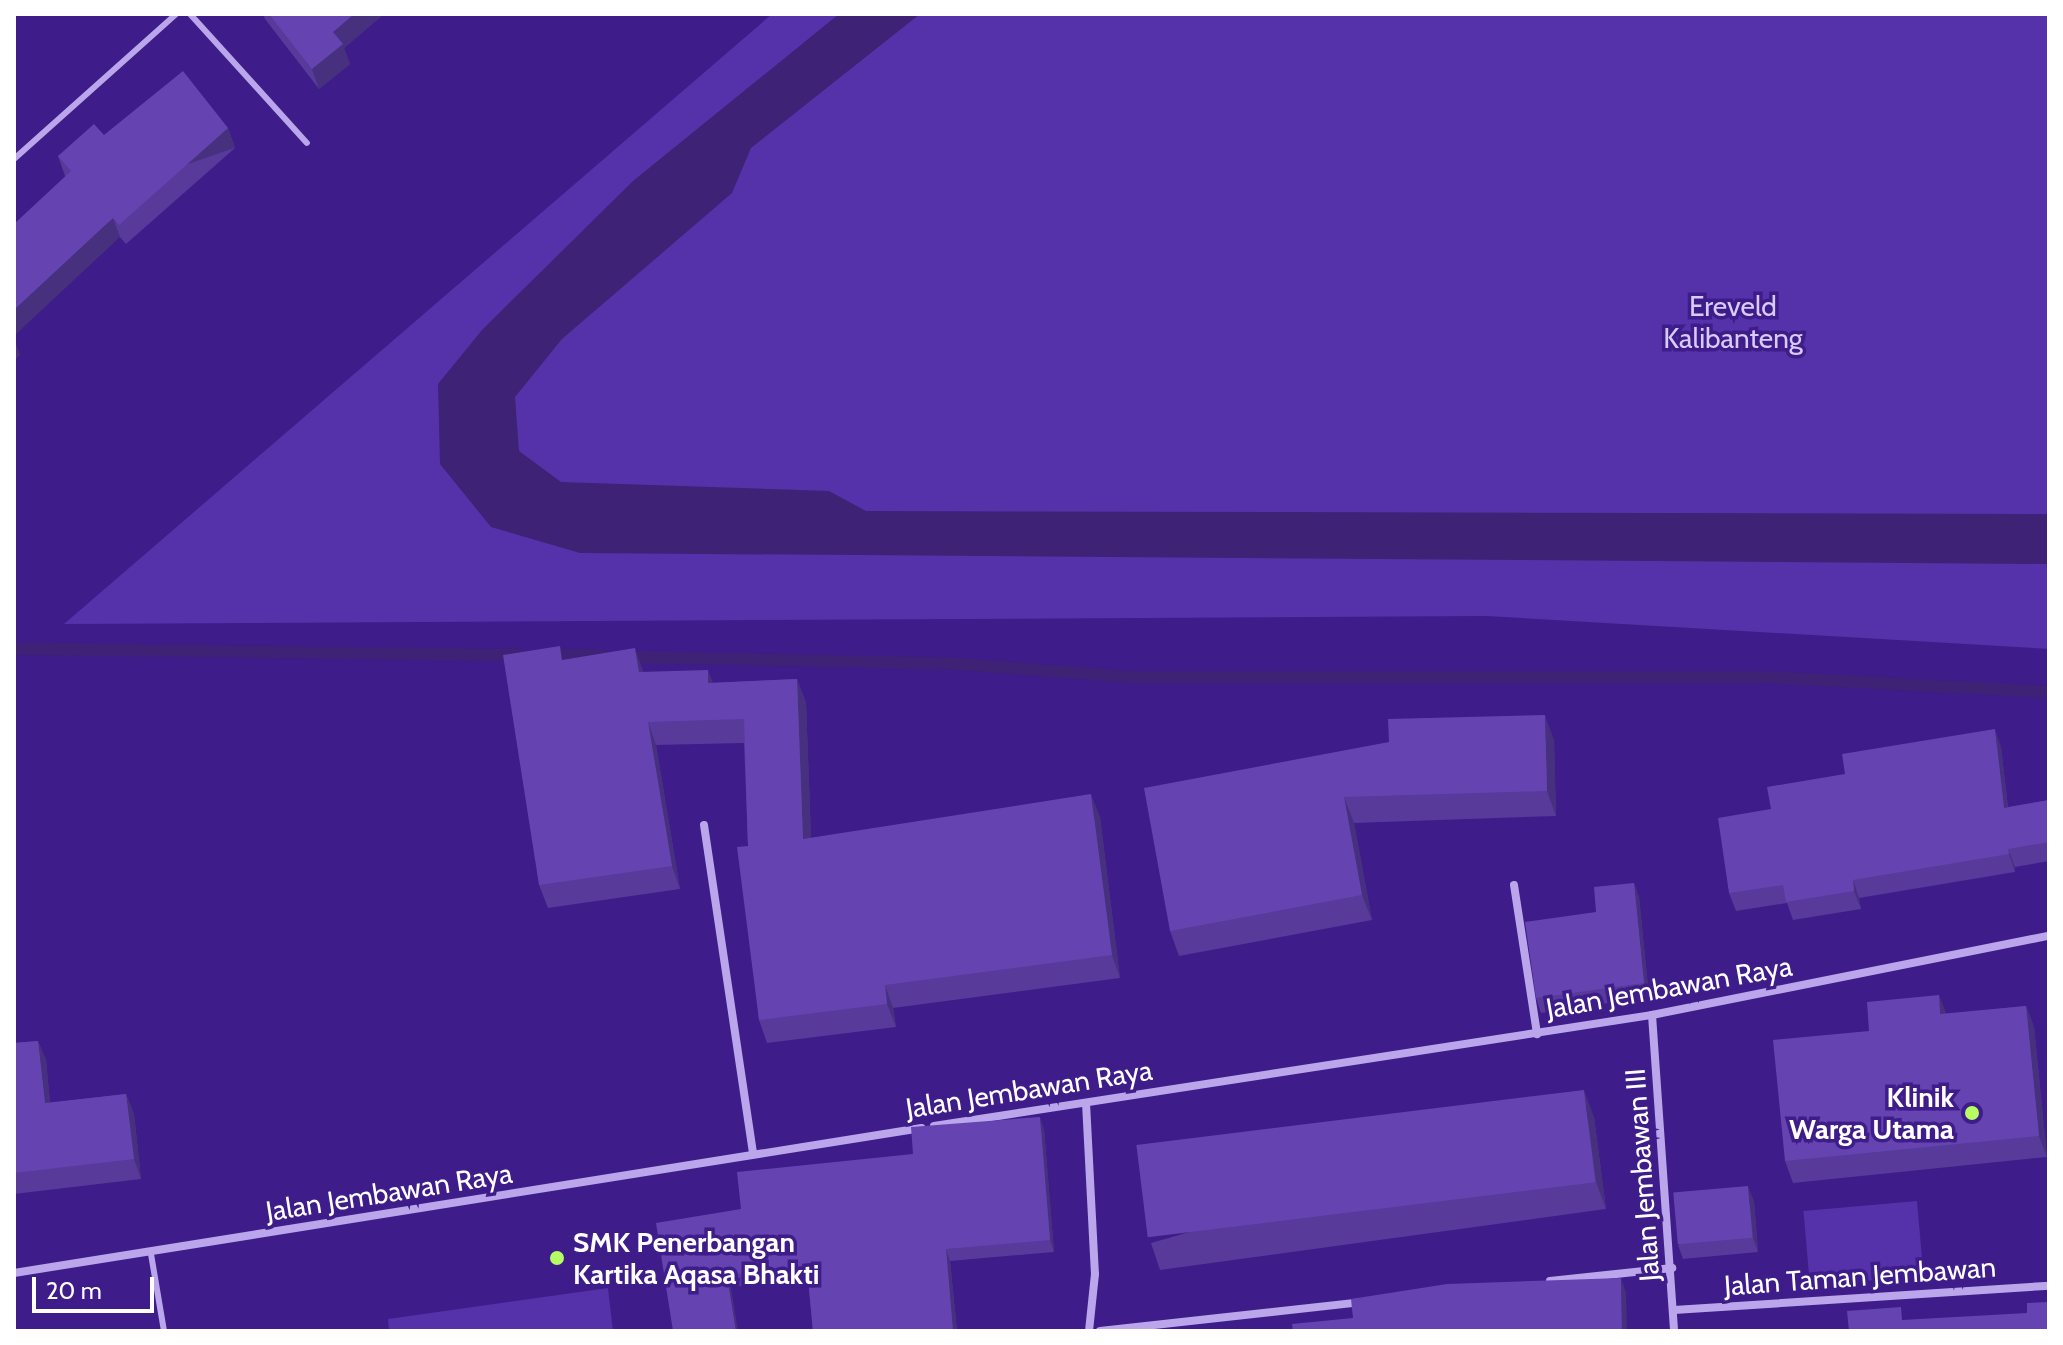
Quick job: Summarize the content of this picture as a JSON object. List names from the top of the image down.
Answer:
{
  "streets": {
    "street": ["Jalan Jembawan Raya", "Jalan Jembawan III", "Jalan Taman Jembawan"]
  },
  "crossings": [
    ["Jalan Jembawan Raya", "Jalan Jembawan III"],
    ["Jalan Jembawan III", "Jalan Taman Jembawan"]
  ],
  "parks": ["Ereveld Kalibanteng"],
  "places": ["Klinik Warga Utama", "SMK Penerbangan Kartika Aqasa Bhakti"],
  "scale_bar": "20 m"
}
